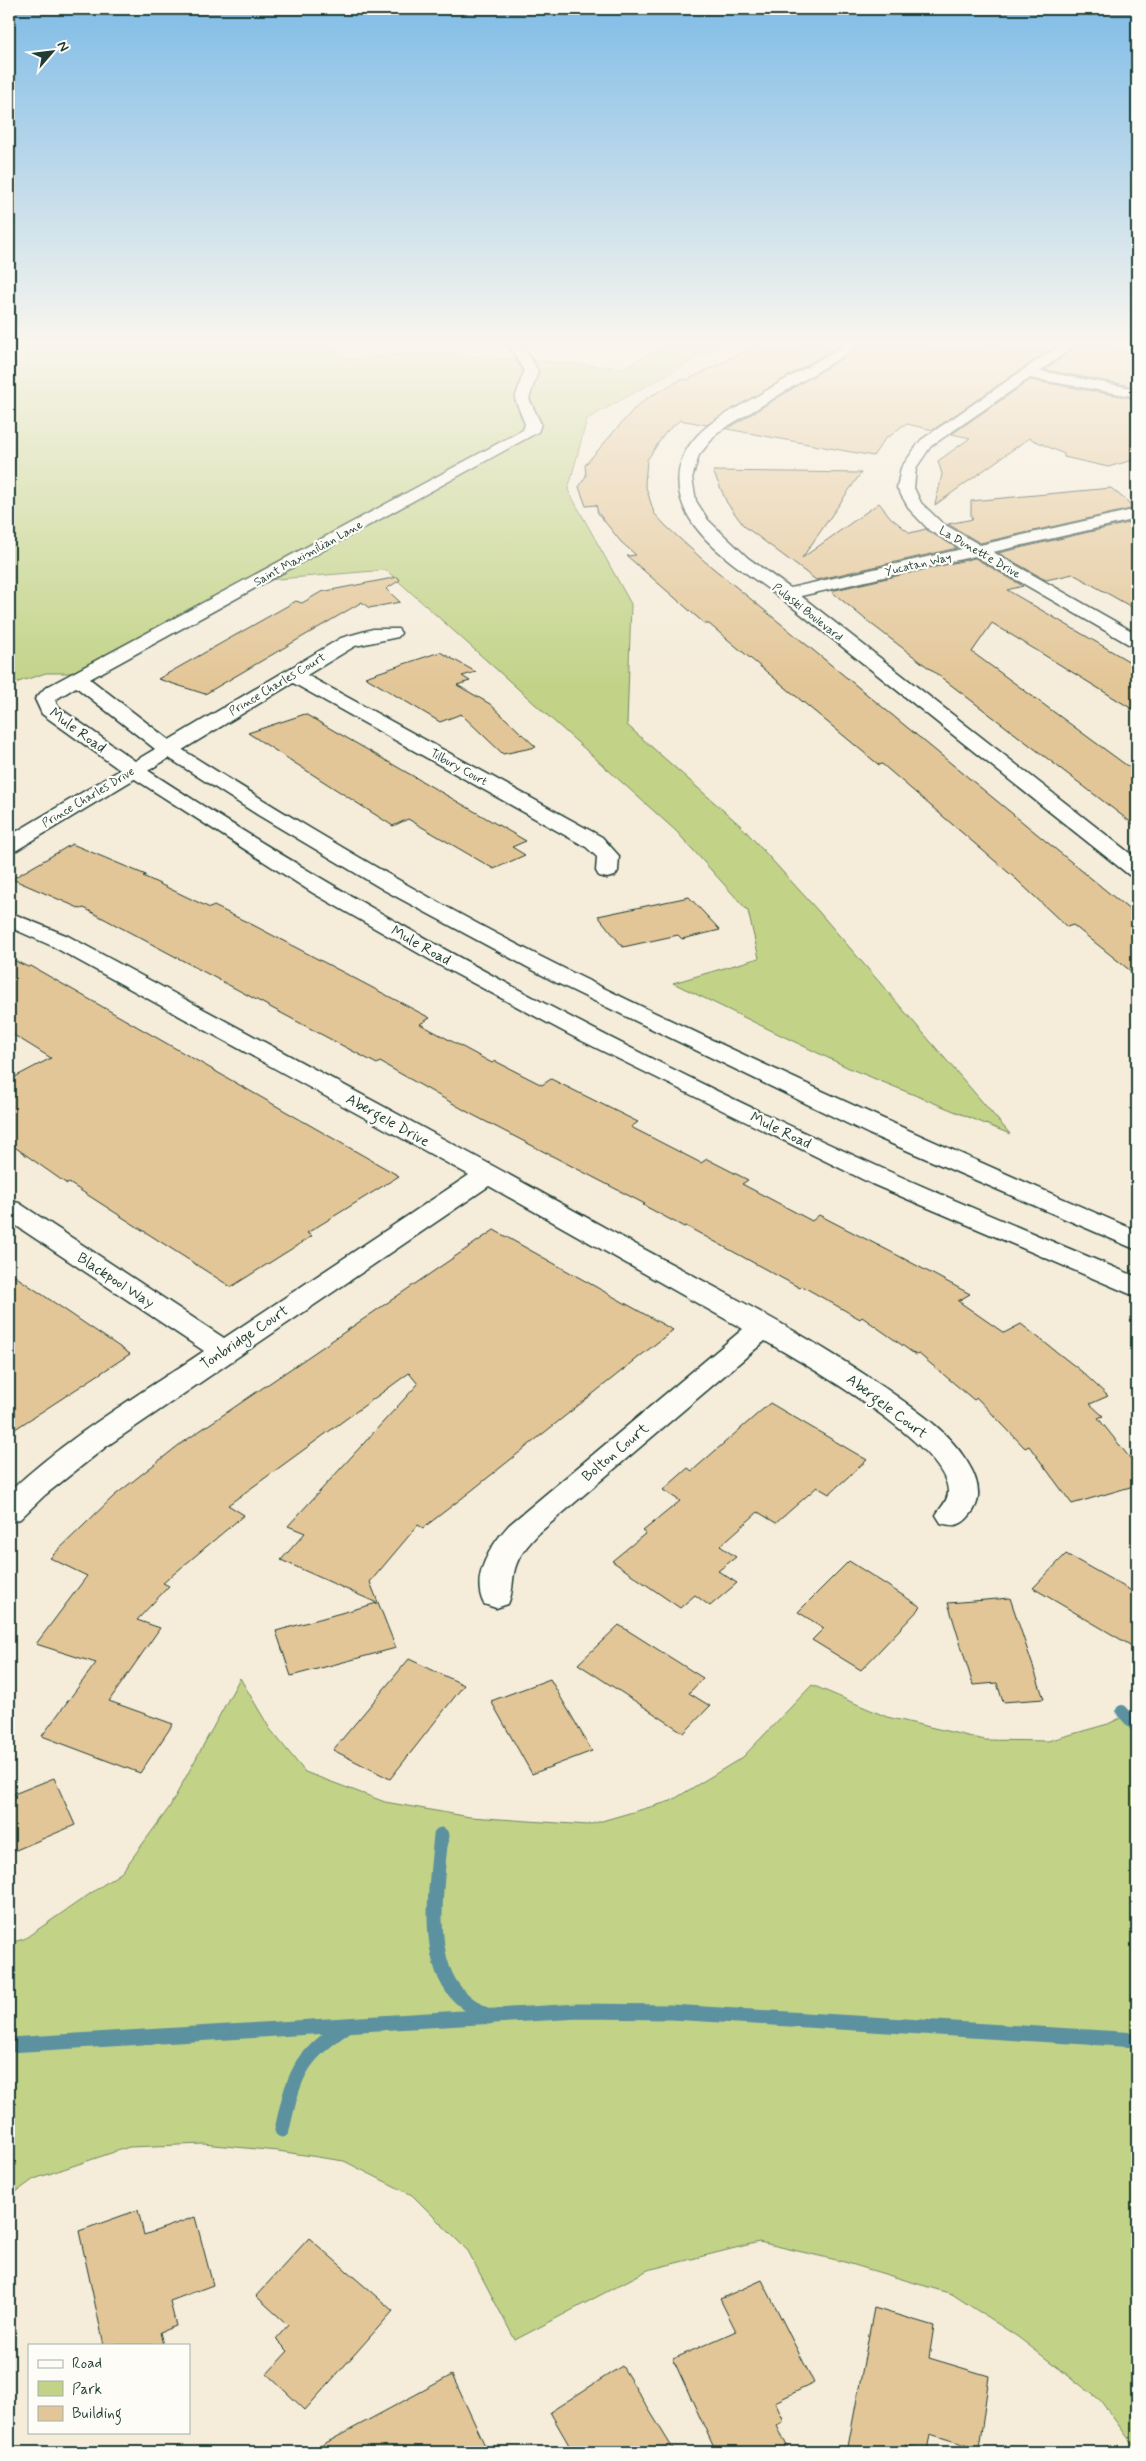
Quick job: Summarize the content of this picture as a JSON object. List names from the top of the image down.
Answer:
{
  "streets": {
    "street": [
      "La Dunette Drive",
      "Saint Maximilian Lane",
      "Yucatan Way",
      "Pulaski Boulevard",
      "Prince Charles Court",
      "Mule Road",
      "Tilbury Court",
      "Prince Charles Drive",
      "Abergele Drive",
      "Blackpool Way",
      "Tonbridge Court",
      "Abergele Court",
      "Bolton Court"
    ]
  },
  "crossings": [
    ["La Dunette Drive", "Yucatan Way"],
    ["Saint Maximilian Lane", "Mule Road"],
    ["Yucatan Way", "Pulaski Boulevard"],
    ["Prince Charles Court", "Tilbury Court"],
    ["Prince Charles Court", "Prince Charles Drive"],
    ["Mule Road", "Prince Charles Drive"],
    ["Abergele Drive", "Tonbridge Court"],
    ["Abergele Drive", "Abergele Court"],
    ["Abergele Drive", "Bolton Court"],
    ["Blackpool Way", "Tonbridge Court"],
    ["Abergele Court", "Bolton Court"]
  ],
  "legend": ["Road", "Park", "Building"],
  "north": "top right"
}
